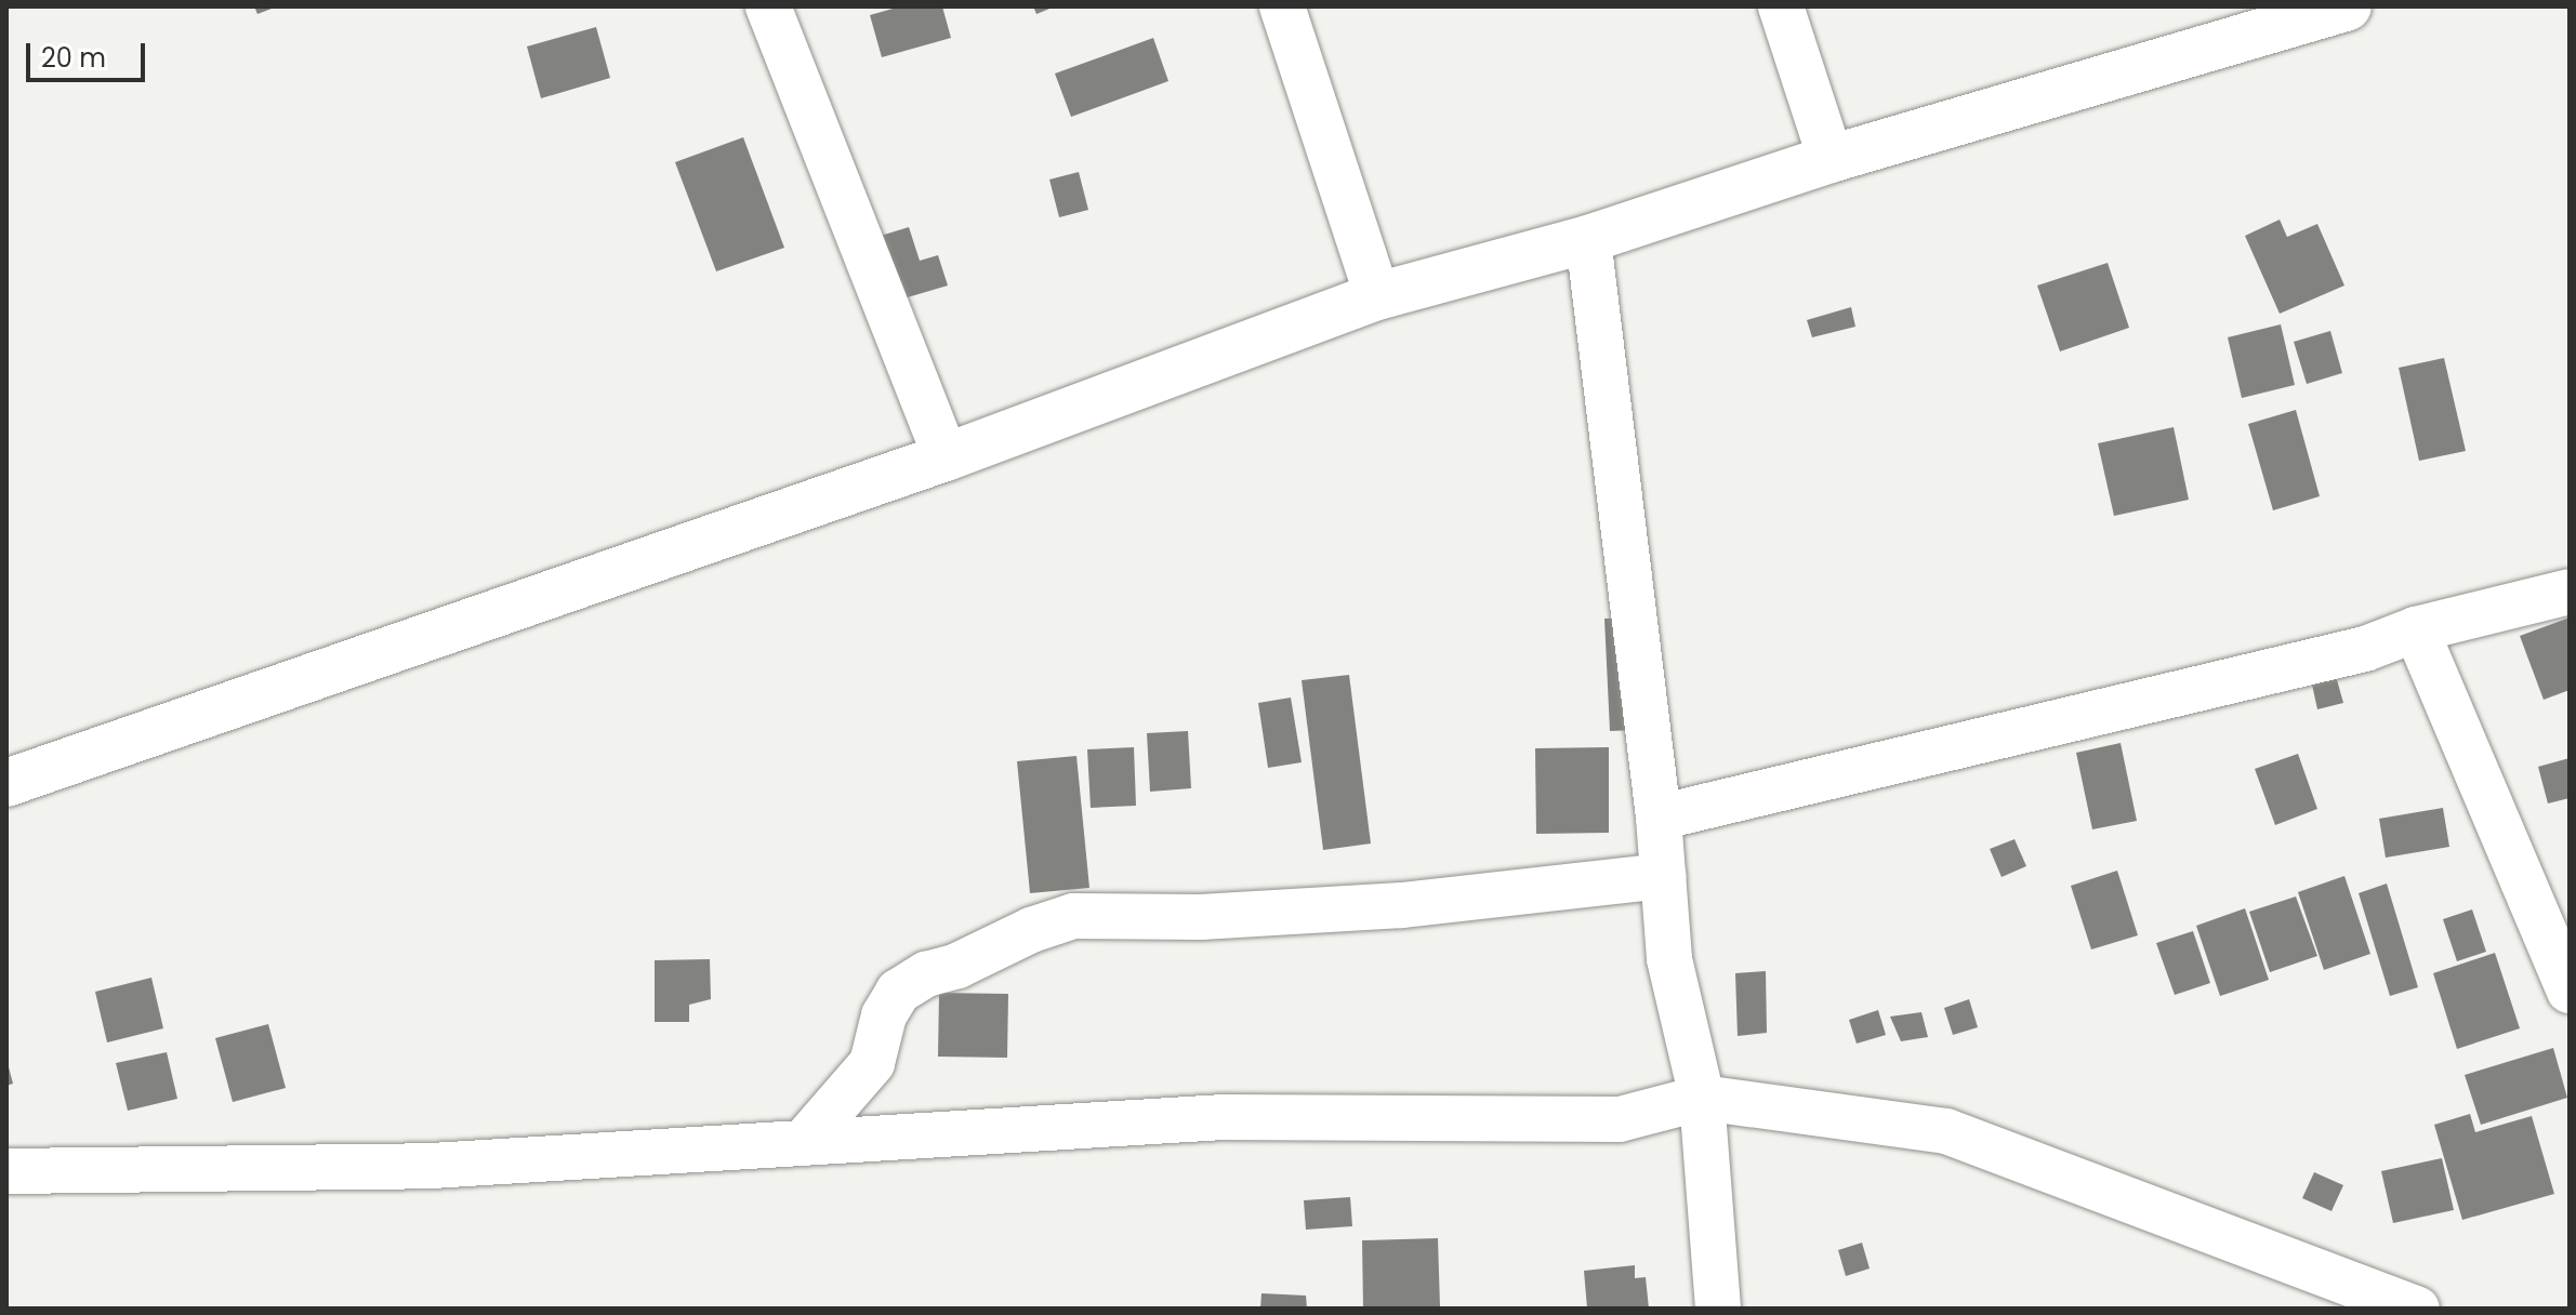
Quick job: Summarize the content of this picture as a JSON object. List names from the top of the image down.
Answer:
{
  "scale_bar": "20 m"
}
